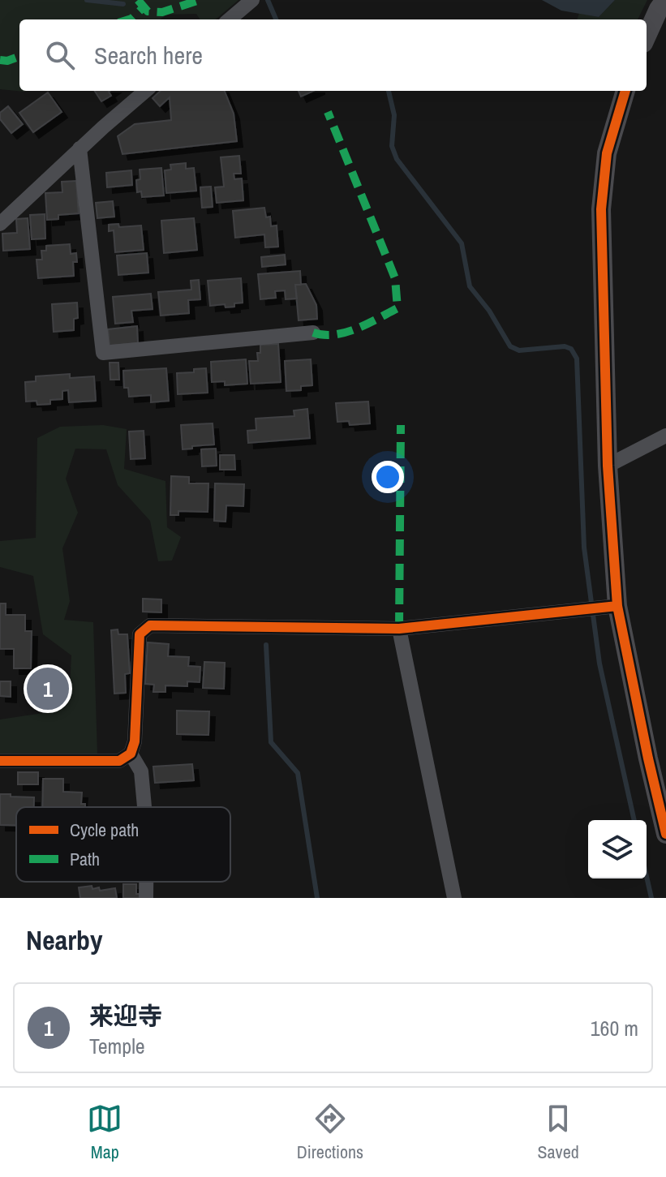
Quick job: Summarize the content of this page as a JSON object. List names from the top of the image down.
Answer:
{
  "legend": ["Cycle path", "Path"],
  "page": {
    "search": "Search here",
    "pins": "1",
    "heading": "Nearby",
    "list": [
      {
        "mark": "1",
        "name": "来迎寺",
        "note": "Temple",
        "value": "160 m"
      }
    ],
    "nav": ["Map", "Directions", "Saved"]
  }
}
